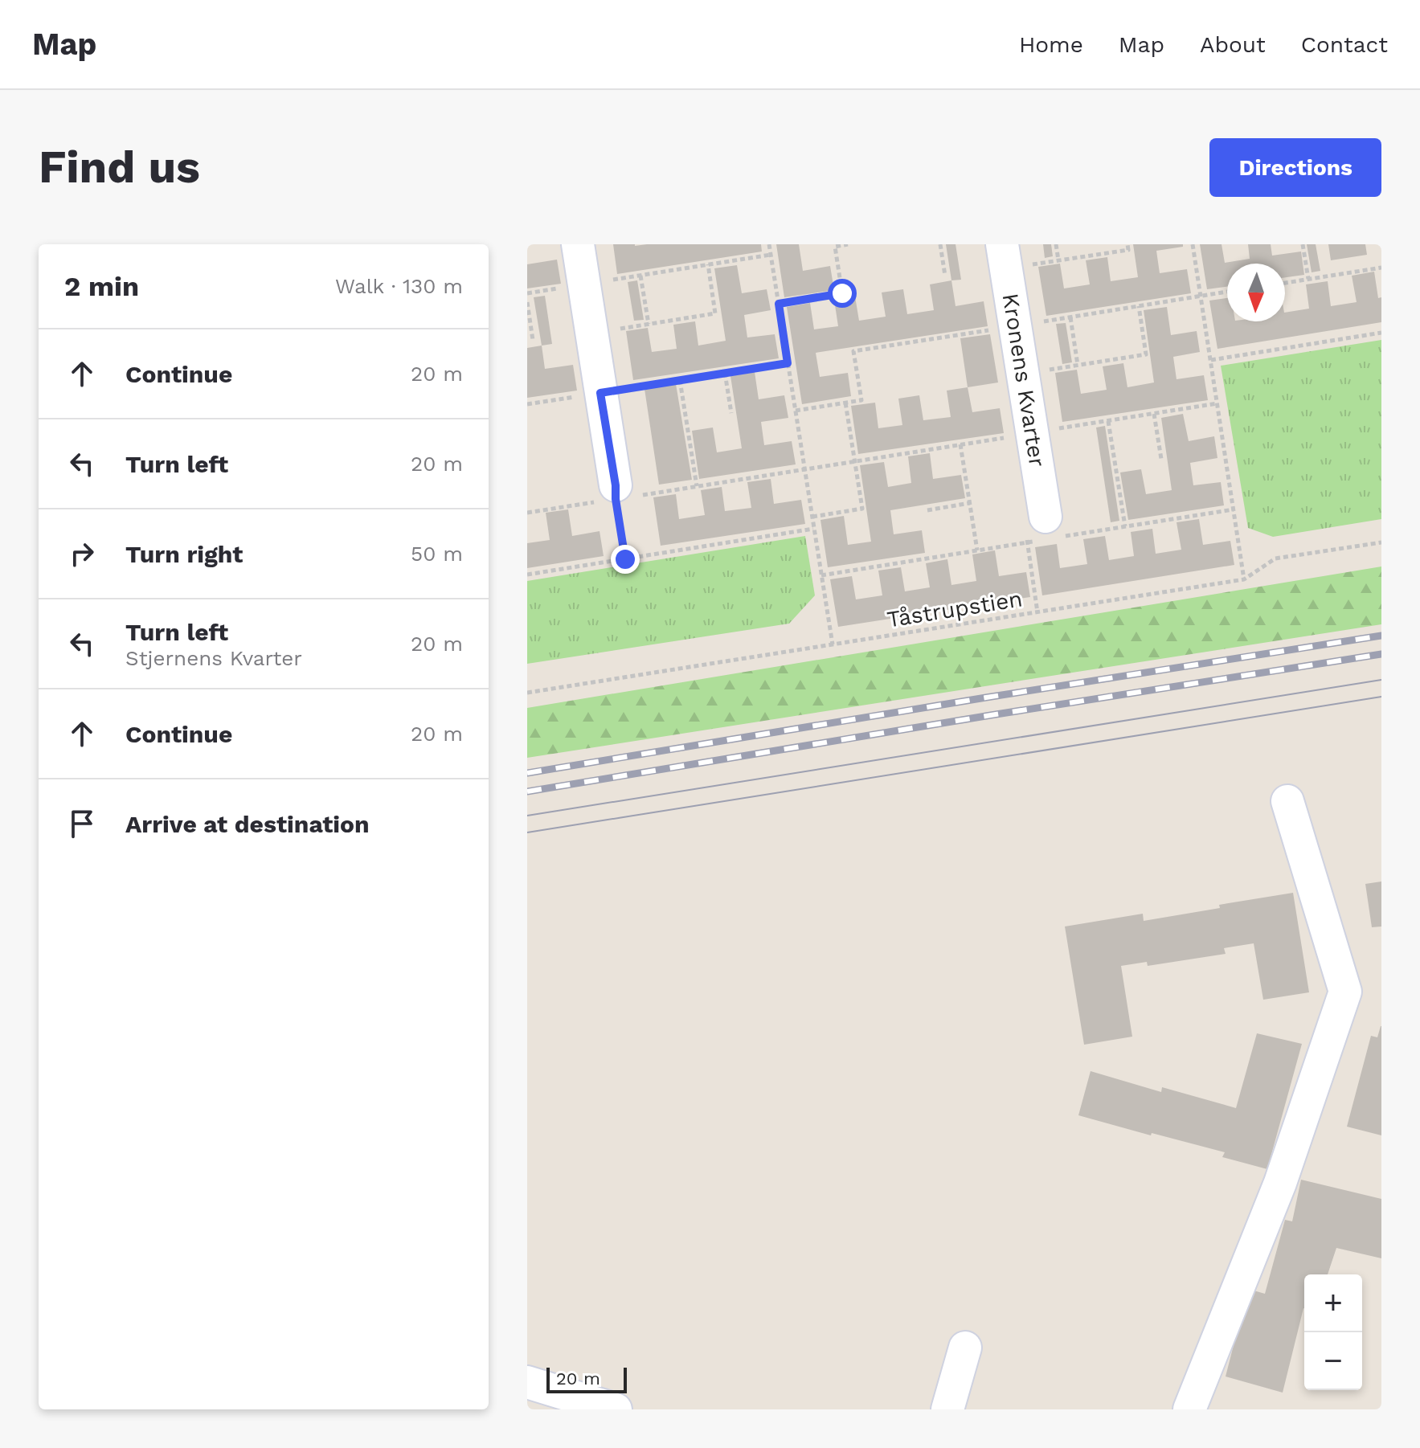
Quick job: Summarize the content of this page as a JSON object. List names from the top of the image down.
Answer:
{
  "streets": {
    "street": ["Kronens Kvarter"],
    "path": ["Tåstrupstien"]
  },
  "scale_bar": "20 m",
  "north": "bottom",
  "page": {
    "header": "Map",
    "nav": [
      "Home",
      "Map",
      "About",
      "Contact"
    ],
    "buttons": "Directions",
    "title": "Find us",
    "heading": ["2 min", "Walk · 130 m"],
    "list": [
      ["Continue", "20 m"],
      ["Turn left", "20 m"],
      ["Turn right", "50 m"],
      ["Turn left", "Stjernens Kvarter", "20 m"],
      ["Continue", "20 m"],
      "Arrive at destination"
    ],
    "map_buttons": ["+", "−"],
    "scale": "20 m"
  }
}
